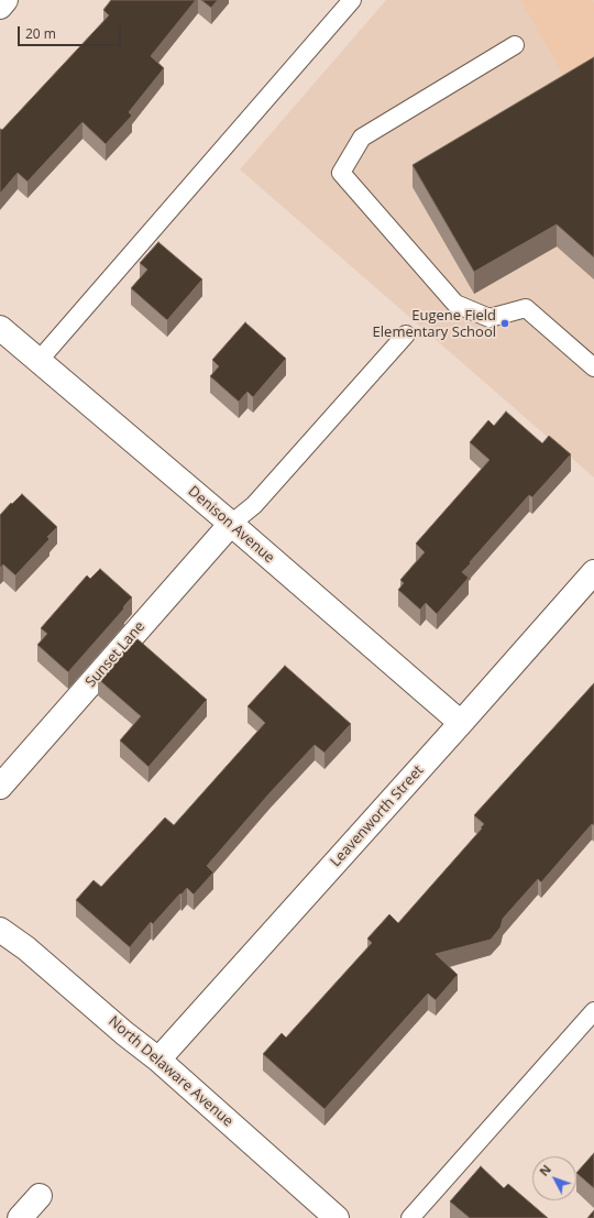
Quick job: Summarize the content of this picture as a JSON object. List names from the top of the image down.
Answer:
{
  "streets": {
    "street": [
      "Denison Avenue",
      "Sunset Lane",
      "Leavenworth Street",
      "North Delaware Avenue"
    ]
  },
  "crossings": [
    ["Denison Avenue", "Sunset Lane"],
    ["Denison Avenue", "Leavenworth Street"],
    ["Leavenworth Street", "North Delaware Avenue"]
  ],
  "places": ["Eugene Field Elementary School"],
  "scale_bar": "20 m",
  "north": "top left"
}
